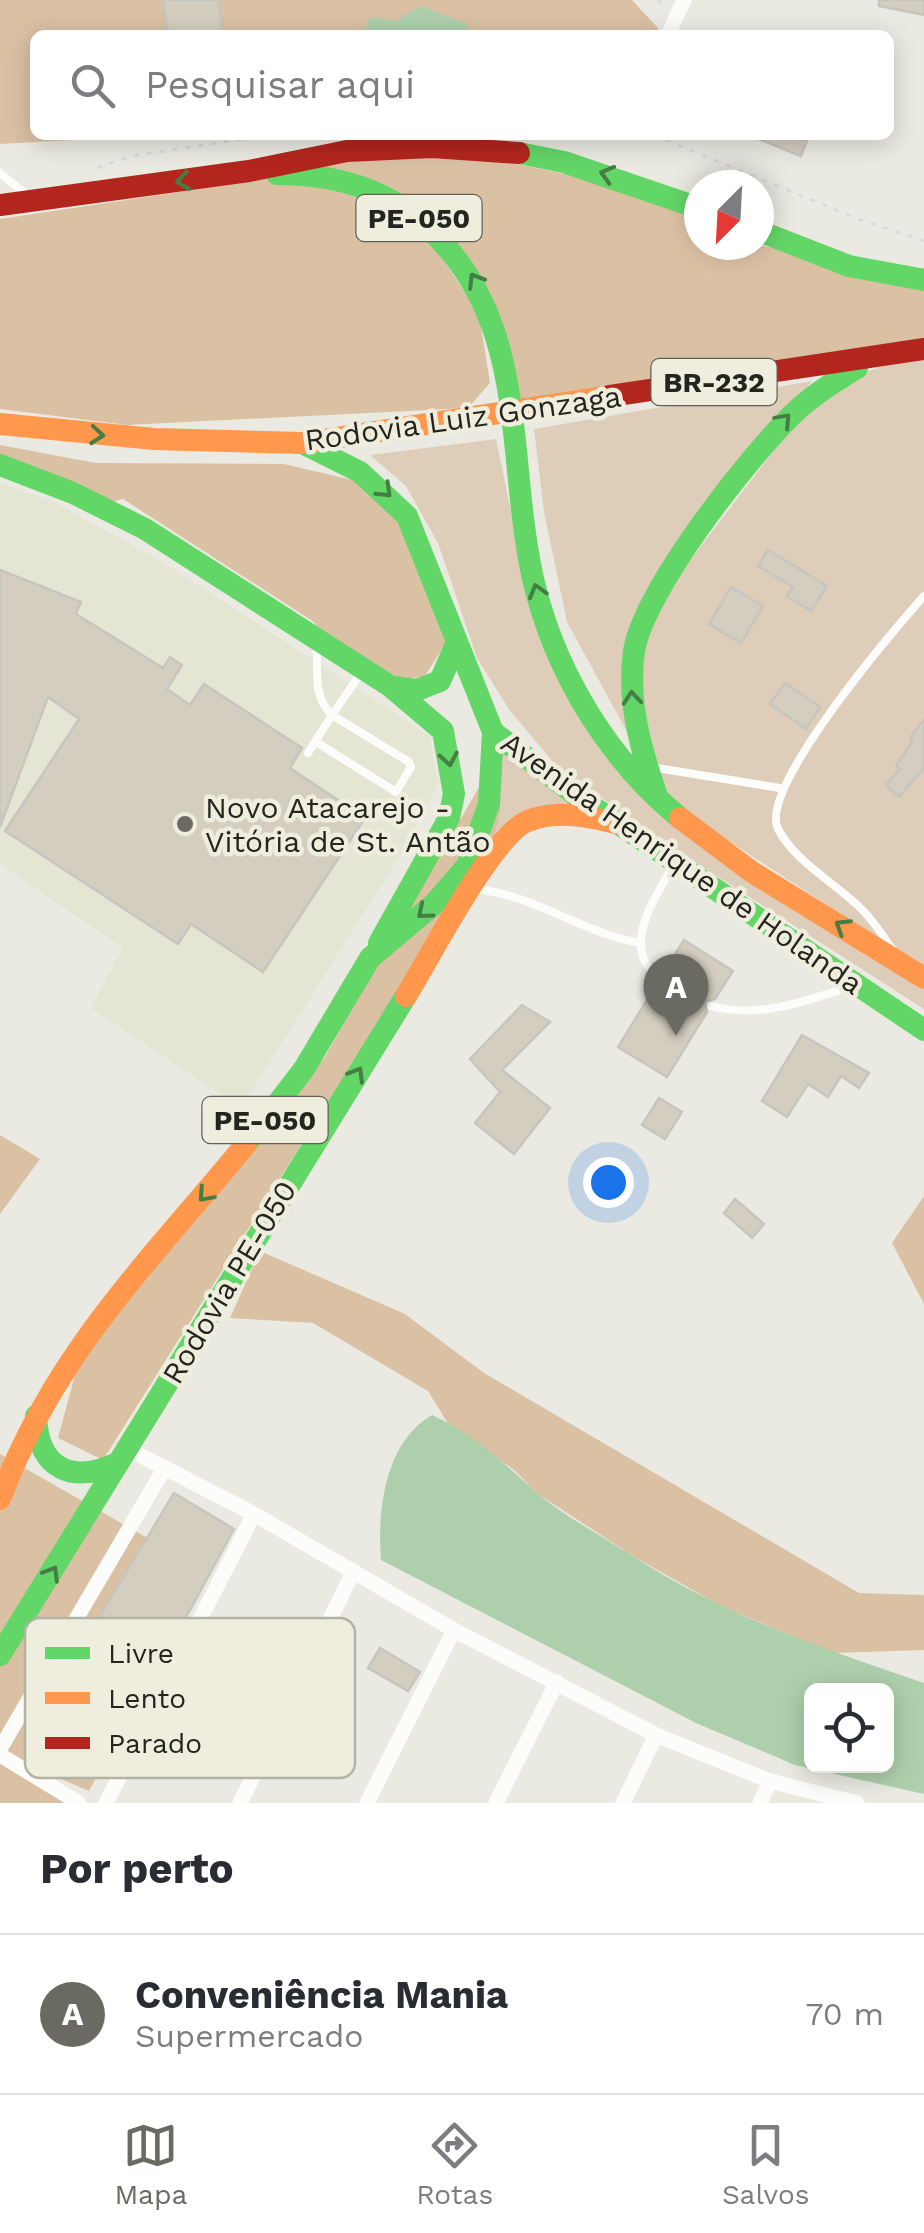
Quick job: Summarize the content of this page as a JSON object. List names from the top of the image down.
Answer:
{
  "streets": {
    "main road": [
      "PE-050",
      "BR-232",
      "Rodovia Luiz Gonzaga",
      "Avenida Henrique de Holanda",
      "Rodovia PE-050"
    ]
  },
  "crossings": [
    ["Rodovia Luiz Gonzaga", "Avenida Henrique de Holanda"],
    ["Avenida Henrique de Holanda", "Rodovia PE-050"]
  ],
  "places": ["Novo Atacarejo - Vitória de St. Antão"],
  "legend": ["Livre", "Lento", "Parado"],
  "north": "bottom left",
  "page": {
    "search": "Pesquisar aqui",
    "pins": "A",
    "heading": "Por perto",
    "list": [
      {
        "mark": "A",
        "name": "Conveniência Mania",
        "note": "Supermercado",
        "value": "70 m"
      }
    ],
    "nav": ["Mapa", "Rotas", "Salvos"]
  }
}
